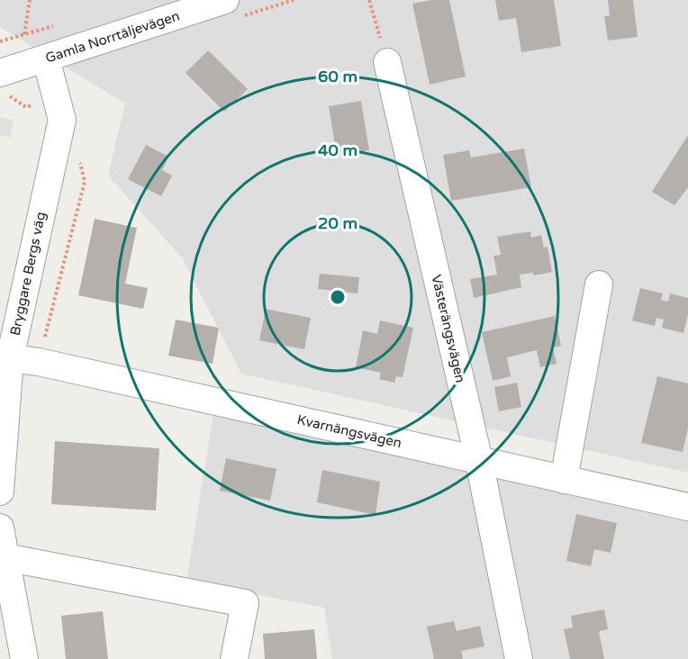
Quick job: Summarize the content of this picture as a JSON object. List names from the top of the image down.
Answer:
{
  "streets": {
    "street": [
      "Gamla Norrtäljevägen",
      "Bryggare Bergs väg",
      "Västerängsvägen",
      "Kvarnängsvägen"
    ]
  },
  "crossings": [
    ["Gamla Norrtäljevägen", "Bryggare Bergs väg"],
    ["Bryggare Bergs väg", "Kvarnängsvägen"],
    ["Västerängsvägen", "Kvarnängsvägen"]
  ],
  "rings": ["60 m", "40 m", "20 m"]
}
